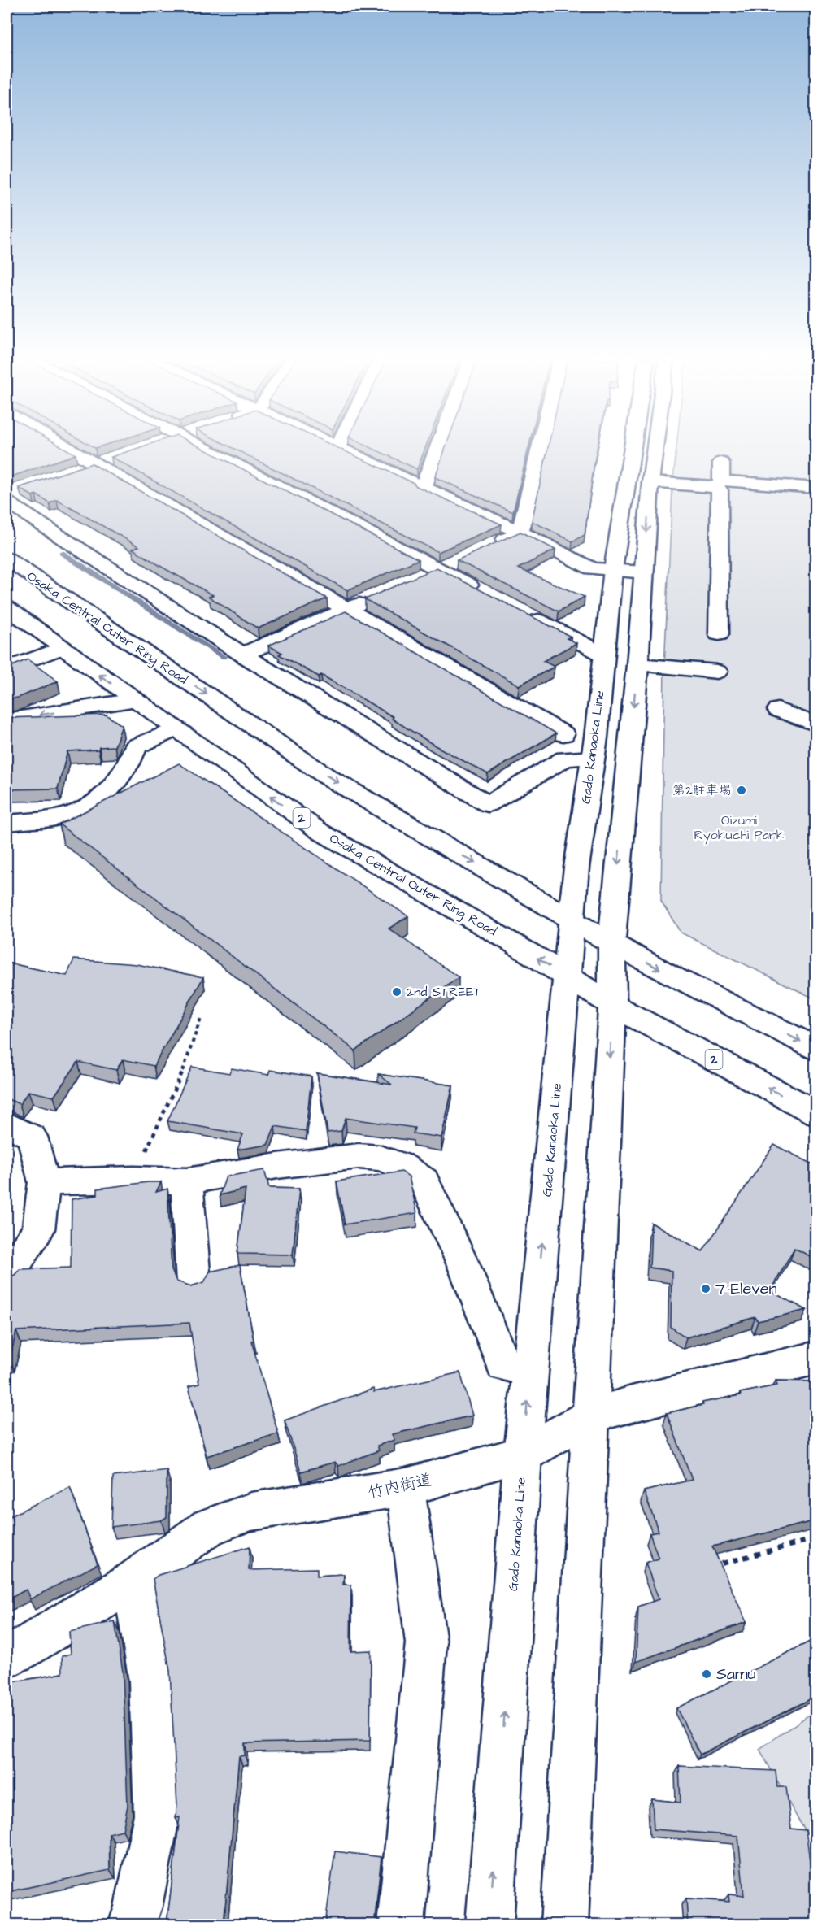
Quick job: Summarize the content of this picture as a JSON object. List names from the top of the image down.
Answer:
{
  "streets": {
    "street": [
      "Osaka Central Outer Ring Road",
      "Gado Kanaoka Line",
      "2",
      "竹内街道"
    ]
  },
  "crossings": [
    ["Osaka Central Outer Ring Road", "Gado Kanaoka Line"],
    ["Gado Kanaoka Line", "竹内街道"]
  ],
  "parks": ["Oizumi Ryokuchi Park"],
  "places": [
    "第2駐車場",
    "2nd STREET",
    "7-Eleven",
    "Samu"
  ]
}
